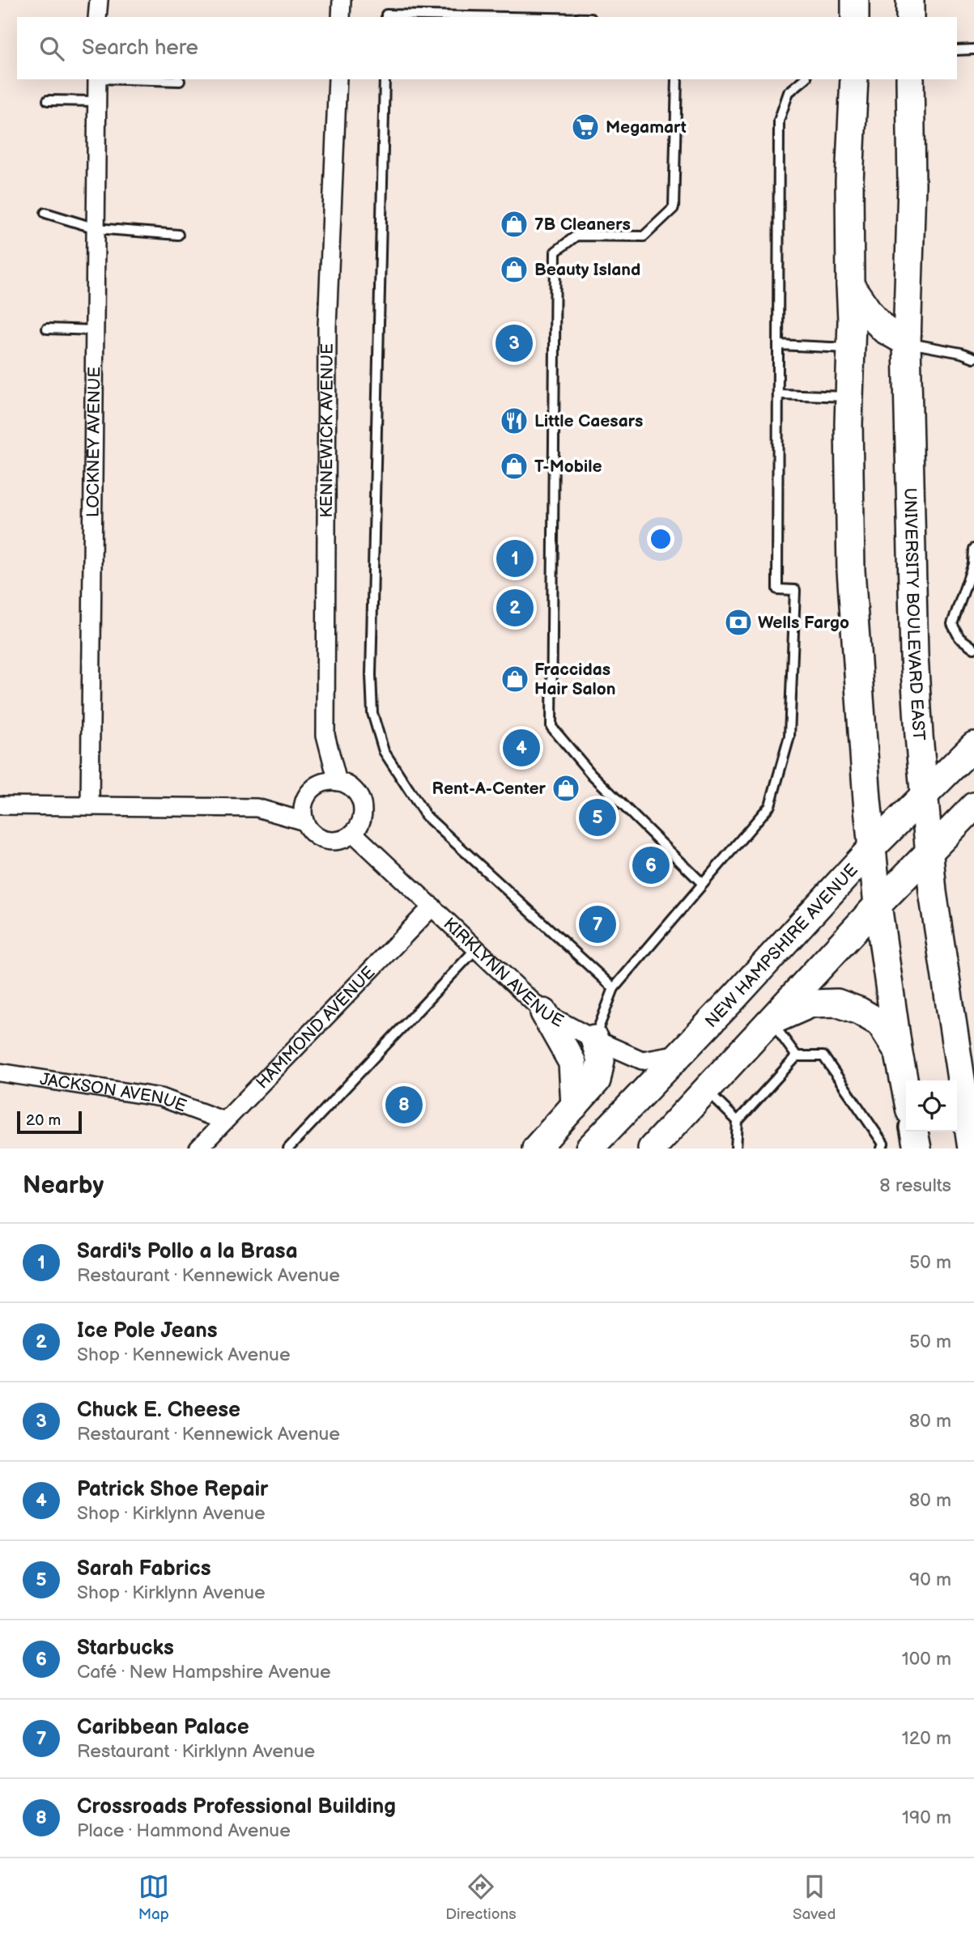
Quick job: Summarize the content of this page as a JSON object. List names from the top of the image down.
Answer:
{
  "streets": {
    "main road": ["UNIVERSITY BOULEVARD EAST", "NEW HAMPSHIRE AVENUE"],
    "street": [
      "KENNEWICK AVENUE",
      "LOCKNEY AVENUE",
      "KIRKLYNN AVENUE",
      "HAMMOND AVENUE",
      "JACKSON AVENUE"
    ]
  },
  "crossings": [
    ["KENNEWICK AVENUE", "KIRKLYNN AVENUE"],
    ["UNIVERSITY BOULEVARD EAST", "NEW HAMPSHIRE AVENUE"],
    ["NEW HAMPSHIRE AVENUE", "KIRKLYNN AVENUE"],
    ["KIRKLYNN AVENUE", "HAMMOND AVENUE"],
    ["HAMMOND AVENUE", "JACKSON AVENUE"]
  ],
  "places": {
    "supermarket": ["Megamart"],
    "shop": [
      "7B Cleaners",
      "Beauty Island",
      "T-Mobile",
      "Fraccidas Hair Salon",
      "Rent-A-Center"
    ],
    "restaurant": ["Little Caesars"],
    "bank": ["Wells Fargo"]
  },
  "scale_bar": "20 m",
  "page": {
    "search": "Search here",
    "pins": [
      "3",
      "1",
      "2",
      "4",
      "5",
      "6",
      "7",
      "8"
    ],
    "scale": "20 m",
    "heading": ["Nearby", "8 results"],
    "list": [
      {
        "mark": "1",
        "name": "Sardi's Pollo a la Brasa",
        "note": "Restaurant · Kennewick Avenue",
        "value": "50 m"
      },
      {
        "mark": "2",
        "name": "Ice Pole Jeans",
        "note": "Shop · Kennewick Avenue",
        "value": "50 m"
      },
      {
        "mark": "3",
        "name": "Chuck E. Cheese",
        "note": "Restaurant · Kennewick Avenue",
        "value": "80 m"
      },
      {
        "mark": "4",
        "name": "Patrick Shoe Repair",
        "note": "Shop · Kirklynn Avenue",
        "value": "80 m"
      },
      {
        "mark": "5",
        "name": "Sarah Fabrics",
        "note": "Shop · Kirklynn Avenue",
        "value": "90 m"
      },
      {
        "mark": "6",
        "name": "Starbucks",
        "note": "Café · New Hampshire Avenue",
        "value": "100 m"
      },
      {
        "mark": "7",
        "name": "Caribbean Palace",
        "note": "Restaurant · Kirklynn Avenue",
        "value": "120 m"
      },
      {
        "mark": "8",
        "name": "Crossroads Professional Building",
        "note": "Place · Hammond Avenue",
        "value": "190 m"
      }
    ],
    "nav": ["Map", "Directions", "Saved"]
  }
}
